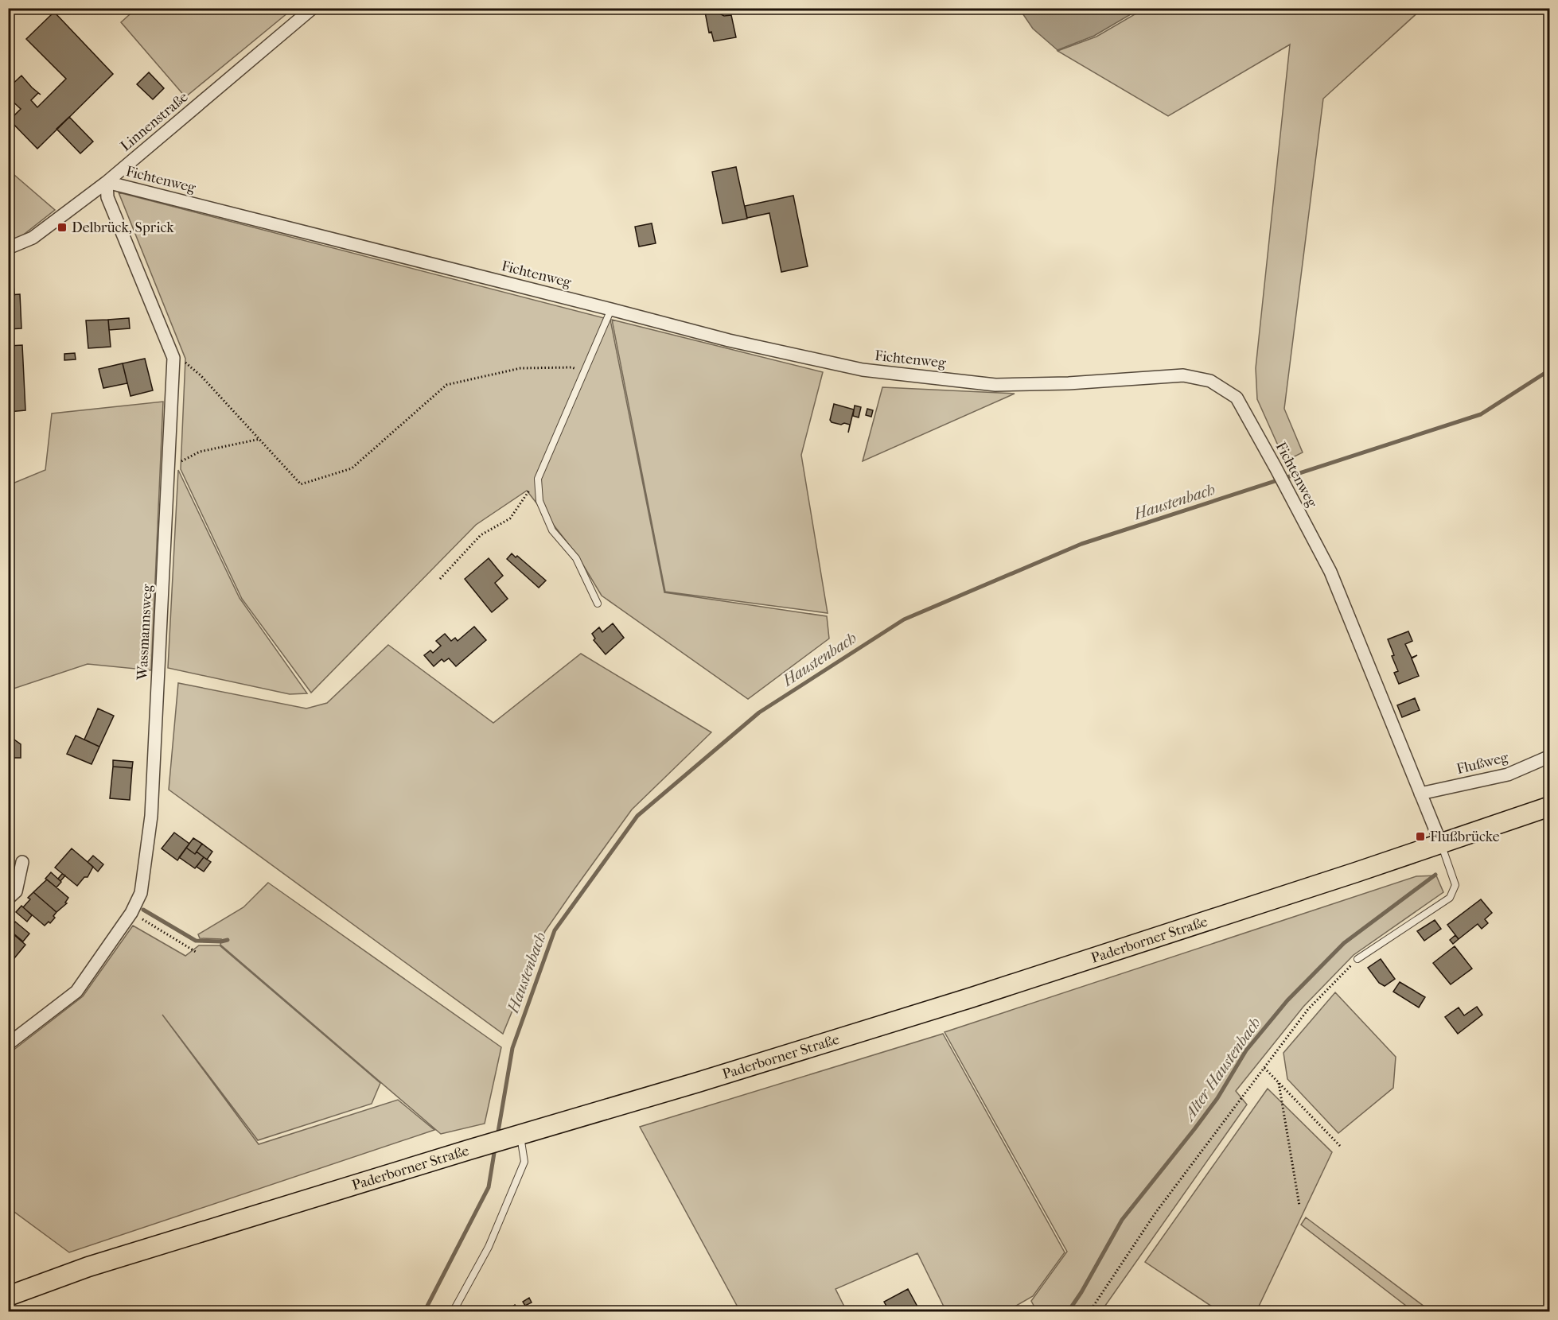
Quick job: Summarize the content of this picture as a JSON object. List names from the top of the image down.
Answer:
{
  "streets": {
    "main road": ["Paderborner Straße"],
    "street": [
      "Linnenstraße",
      "Fichtenweg",
      "Wassmannsweg",
      "Flußweg"
    ]
  },
  "crossings": [
    ["Linnenstraße", "Fichtenweg"],
    ["Linnenstraße", "Wassmannsweg"],
    ["Fichtenweg", "Wassmannsweg"],
    ["Fichtenweg", "Flußweg"],
    ["Fichtenweg", "Paderborner Straße"]
  ],
  "water": ["Haustenbach", "Alter Haustenbach"],
  "places": {
    "transit": ["Delbrück, Sprick", "Flußbrücke"]
  }
}
